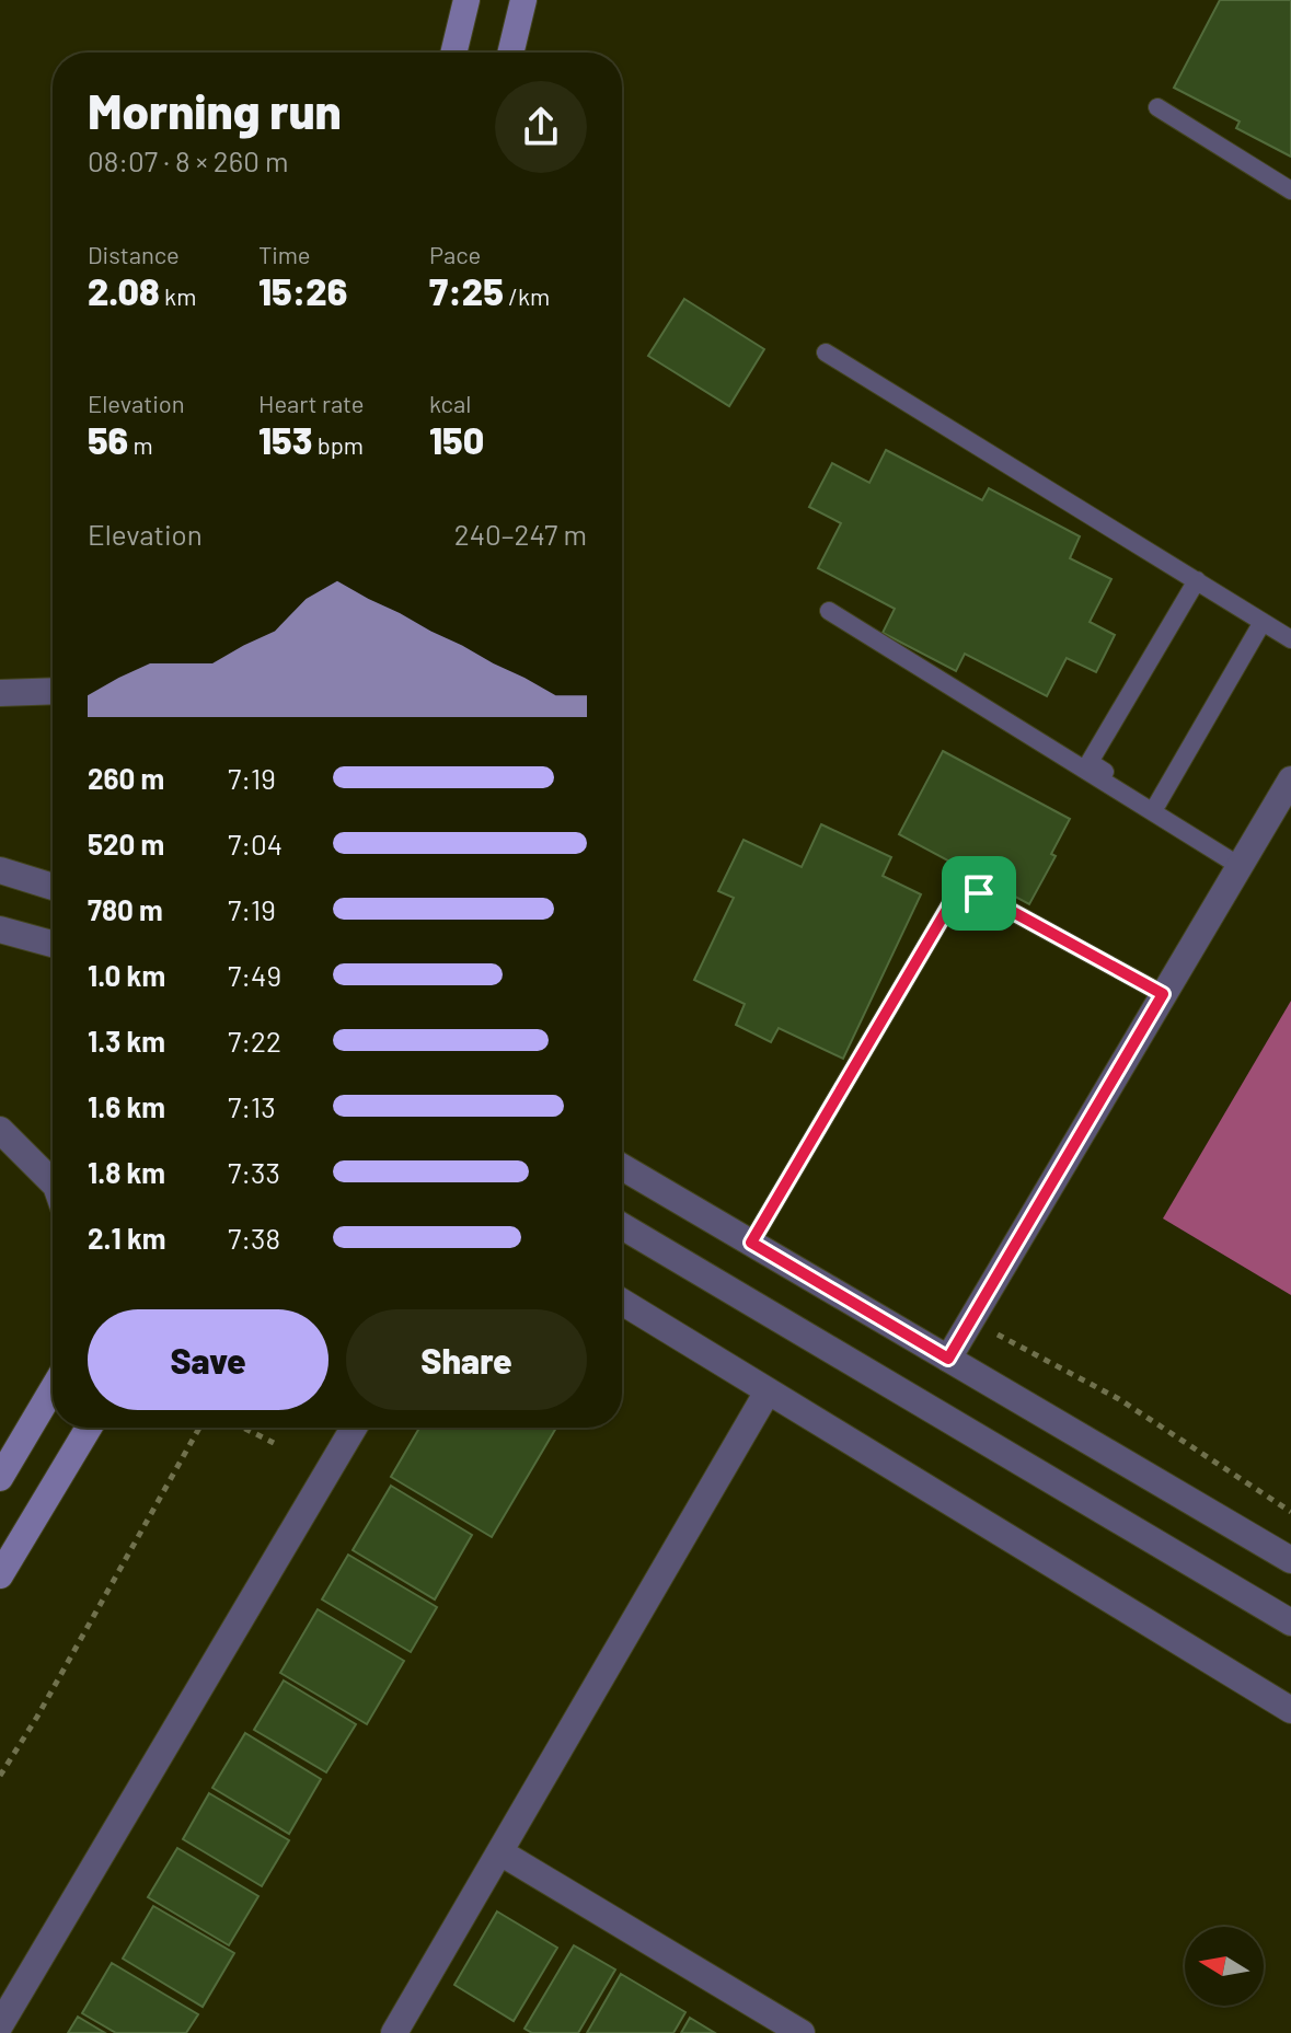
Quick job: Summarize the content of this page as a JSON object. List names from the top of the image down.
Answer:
{
  "north": "left",
  "page": {
    "heading": ["Morning run", "08:07 · 8 × 260 m"],
    "stats": [
      ["Distance", "2.08 km"],
      ["Time", "15:26"],
      ["Pace", "7:25 /km"],
      ["Elevation", "56 m"],
      ["Heart rate", "153 bpm"],
      ["kcal", "150"]
    ],
    "chart": ["Elevation", "240–247 m"],
    "list": [
      {
        "name": "260 m",
        "note": "7:19"
      },
      {
        "name": "520 m",
        "note": "7:04"
      },
      {
        "name": "780 m",
        "note": "7:19"
      },
      {
        "name": "1.0 km",
        "note": "7:49"
      },
      {
        "name": "1.3 km",
        "note": "7:22"
      },
      {
        "name": "1.6 km",
        "note": "7:13"
      },
      {
        "name": "1.8 km",
        "note": "7:33"
      },
      {
        "name": "2.1 km",
        "note": "7:38"
      }
    ],
    "buttons": ["Save", "Share"]
  }
}
